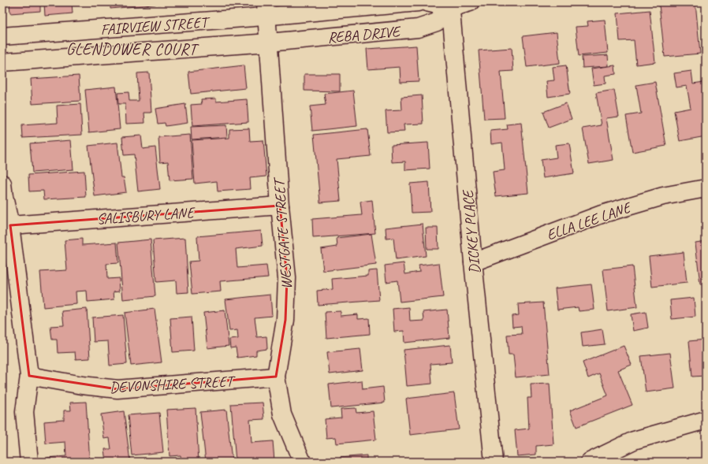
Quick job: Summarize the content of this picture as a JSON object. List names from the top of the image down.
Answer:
{
  "streets": {
    "street": [
      "FAIRVIEW STREET",
      "REBA DRIVE",
      "SALISBURY LANE",
      "ELLA LEE LANE",
      "DICKEY PLACE",
      "WESTGATE STREET",
      "DEVONSHIRE STREET"
    ]
  },
  "crossings": [
    ["FAIRVIEW STREET", "REBA DRIVE"],
    ["FAIRVIEW STREET", "WESTGATE STREET"],
    ["REBA DRIVE", "DICKEY PLACE"],
    ["REBA DRIVE", "WESTGATE STREET"],
    ["SALISBURY LANE", "WESTGATE STREET"],
    ["ELLA LEE LANE", "DICKEY PLACE"],
    ["WESTGATE STREET", "DEVONSHIRE STREET"]
  ],
  "districts": ["GLENDOWER COURT"]
}
